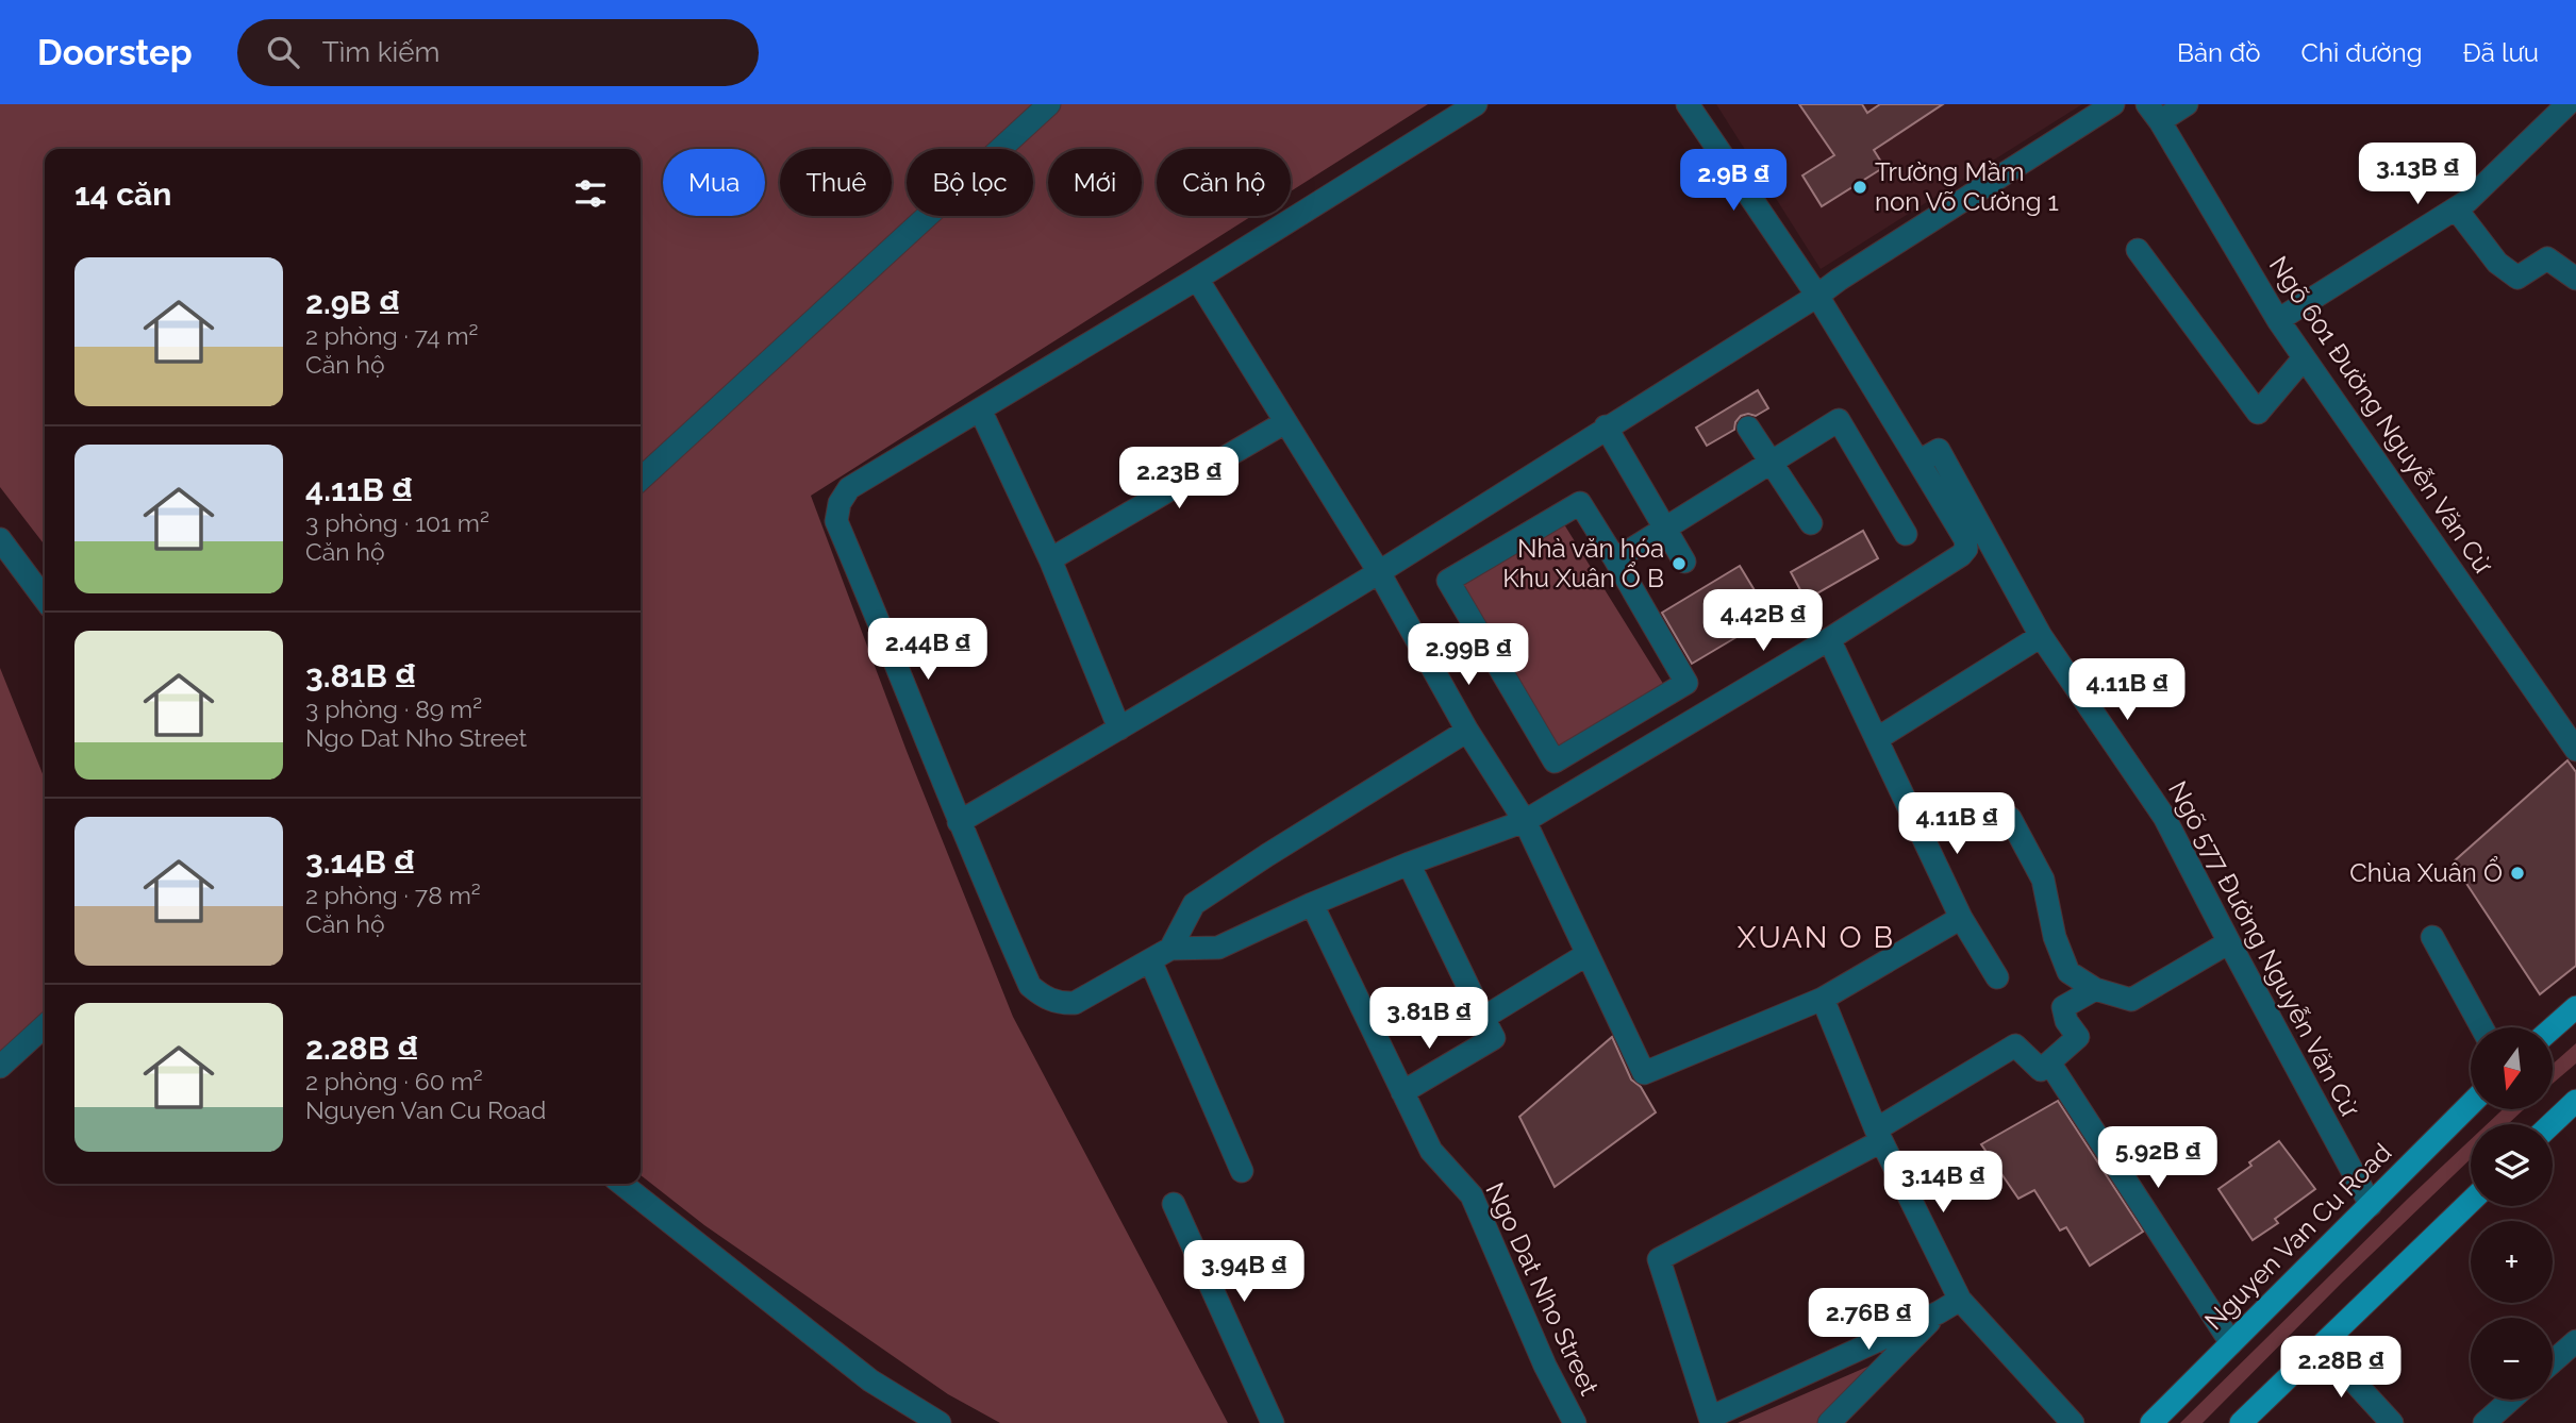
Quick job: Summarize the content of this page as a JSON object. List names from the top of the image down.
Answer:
{
  "streets": {
    "main road": ["Nguyen Van Cu Road"],
    "street": ["Ngõ 601 Đường Nguyễn Văn Cừ", "Ngõ 577 Đường Nguyễn Văn Cừ", "Ngo Dat Nho Street"]
  },
  "crossings": [
    ["Ngõ 577 Đường Nguyễn Văn Cừ", "Nguyen Van Cu Road"]
  ],
  "districts": ["XUAN O B"],
  "places": ["Trường Mầm non Võ Cường 1", "Nhà văn hóa Khu Xuân Ổ B", "Chùa Xuân Ổ"],
  "north": "bottom",
  "page": {
    "header": "Doorstep",
    "search": "Tìm kiếm",
    "nav": ["Bản đồ", "Chỉ đường", "Đã lưu"],
    "price": [
      "3.13B ₫",
      "2.9B ₫",
      "2.23B ₫",
      "4.42B ₫",
      "2.44B ₫",
      "2.99B ₫",
      "4.11B ₫",
      "4.11B ₫",
      "3.81B ₫",
      "5.92B ₫",
      "3.14B ₫",
      "3.94B ₫",
      "2.76B ₫",
      "2.28B ₫"
    ],
    "chip": [
      "Mua",
      "Thuê",
      "Bộ lọc",
      "Mới",
      "Căn hộ"
    ],
    "heading": "14 căn",
    "list": [
      {
        "name": "2.9B ₫",
        "note": "2 phòng · 74 m² · Căn hộ"
      },
      {
        "name": "4.11B ₫",
        "note": "3 phòng · 101 m² · Căn hộ"
      },
      {
        "name": "3.81B ₫",
        "note": "3 phòng · 89 m² · Ngo Dat Nho Street"
      },
      {
        "name": "3.14B ₫",
        "note": "2 phòng · 78 m² · Căn hộ"
      },
      {
        "name": "2.28B ₫",
        "note": "2 phòng · 60 m² · Nguyen Van Cu Road"
      }
    ],
    "map_buttons": ["+", "−"]
  }
}
